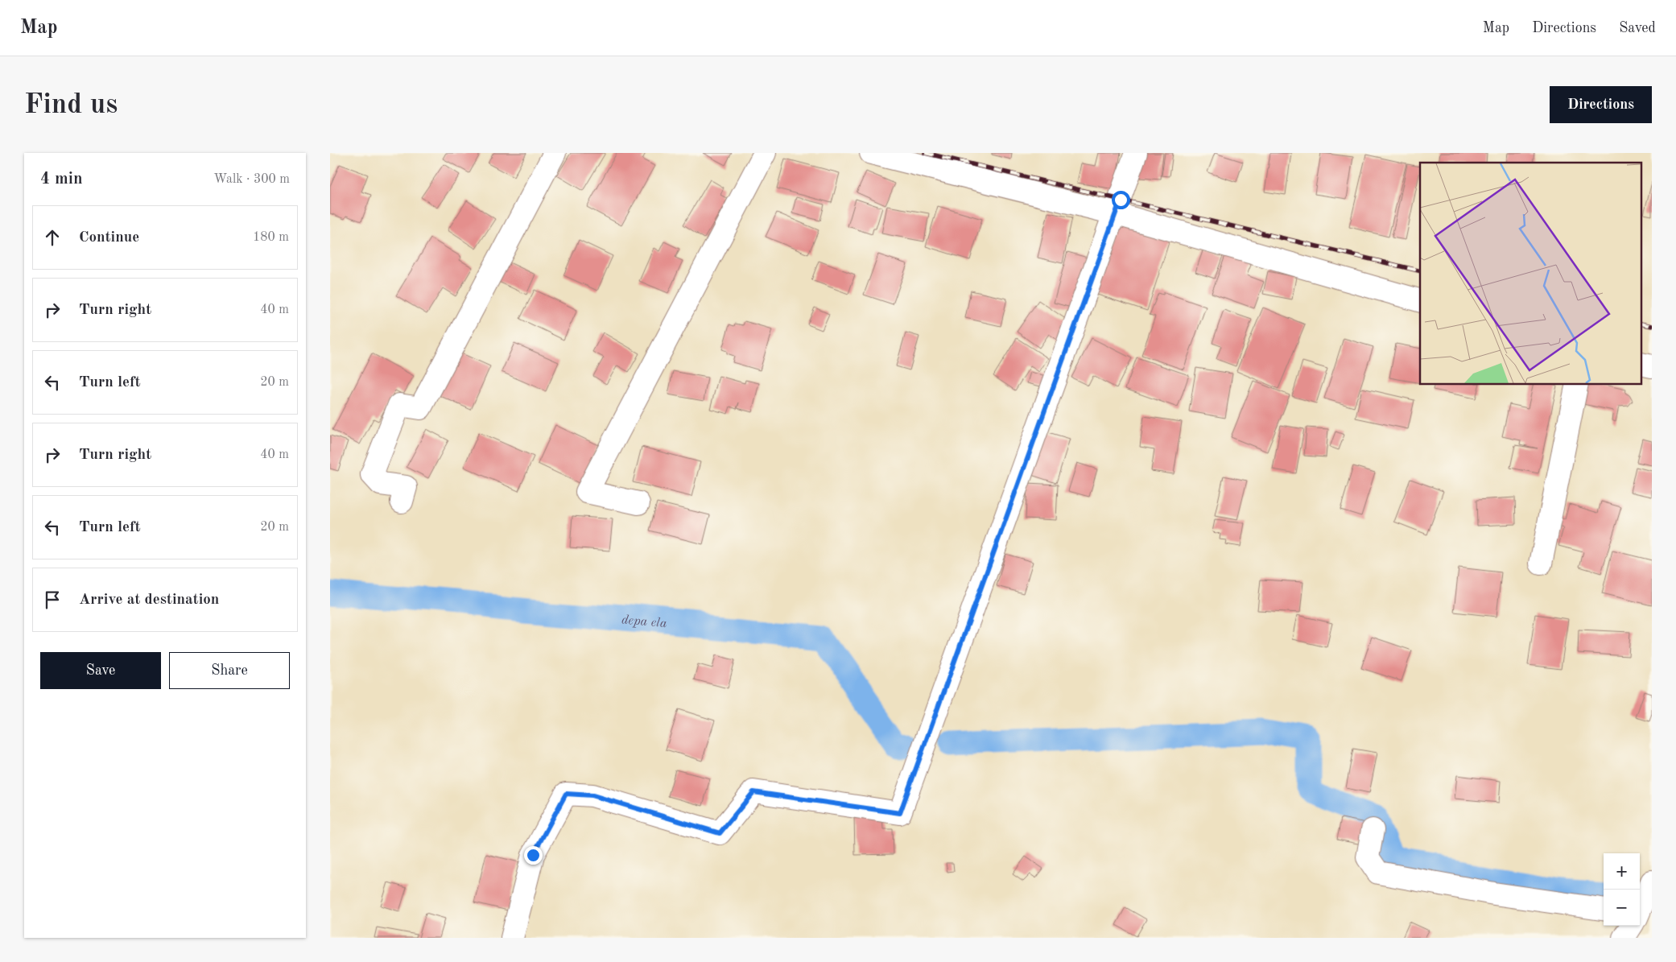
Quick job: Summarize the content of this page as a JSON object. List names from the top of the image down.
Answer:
{
  "water": ["depa ela"],
  "page": {
    "header": "Map",
    "nav": ["Map", "Directions", "Saved"],
    "buttons": [
      "Directions",
      ["Save", "Share"]
    ],
    "title": "Find us",
    "heading": ["4 min", "Walk · 300 m"],
    "list": [
      ["Continue", "180 m"],
      ["Turn right", "40 m"],
      ["Turn left", "20 m"],
      ["Turn right", "40 m"],
      ["Turn left", "20 m"],
      "Arrive at destination"
    ],
    "map_buttons": ["+", "−"]
  }
}
